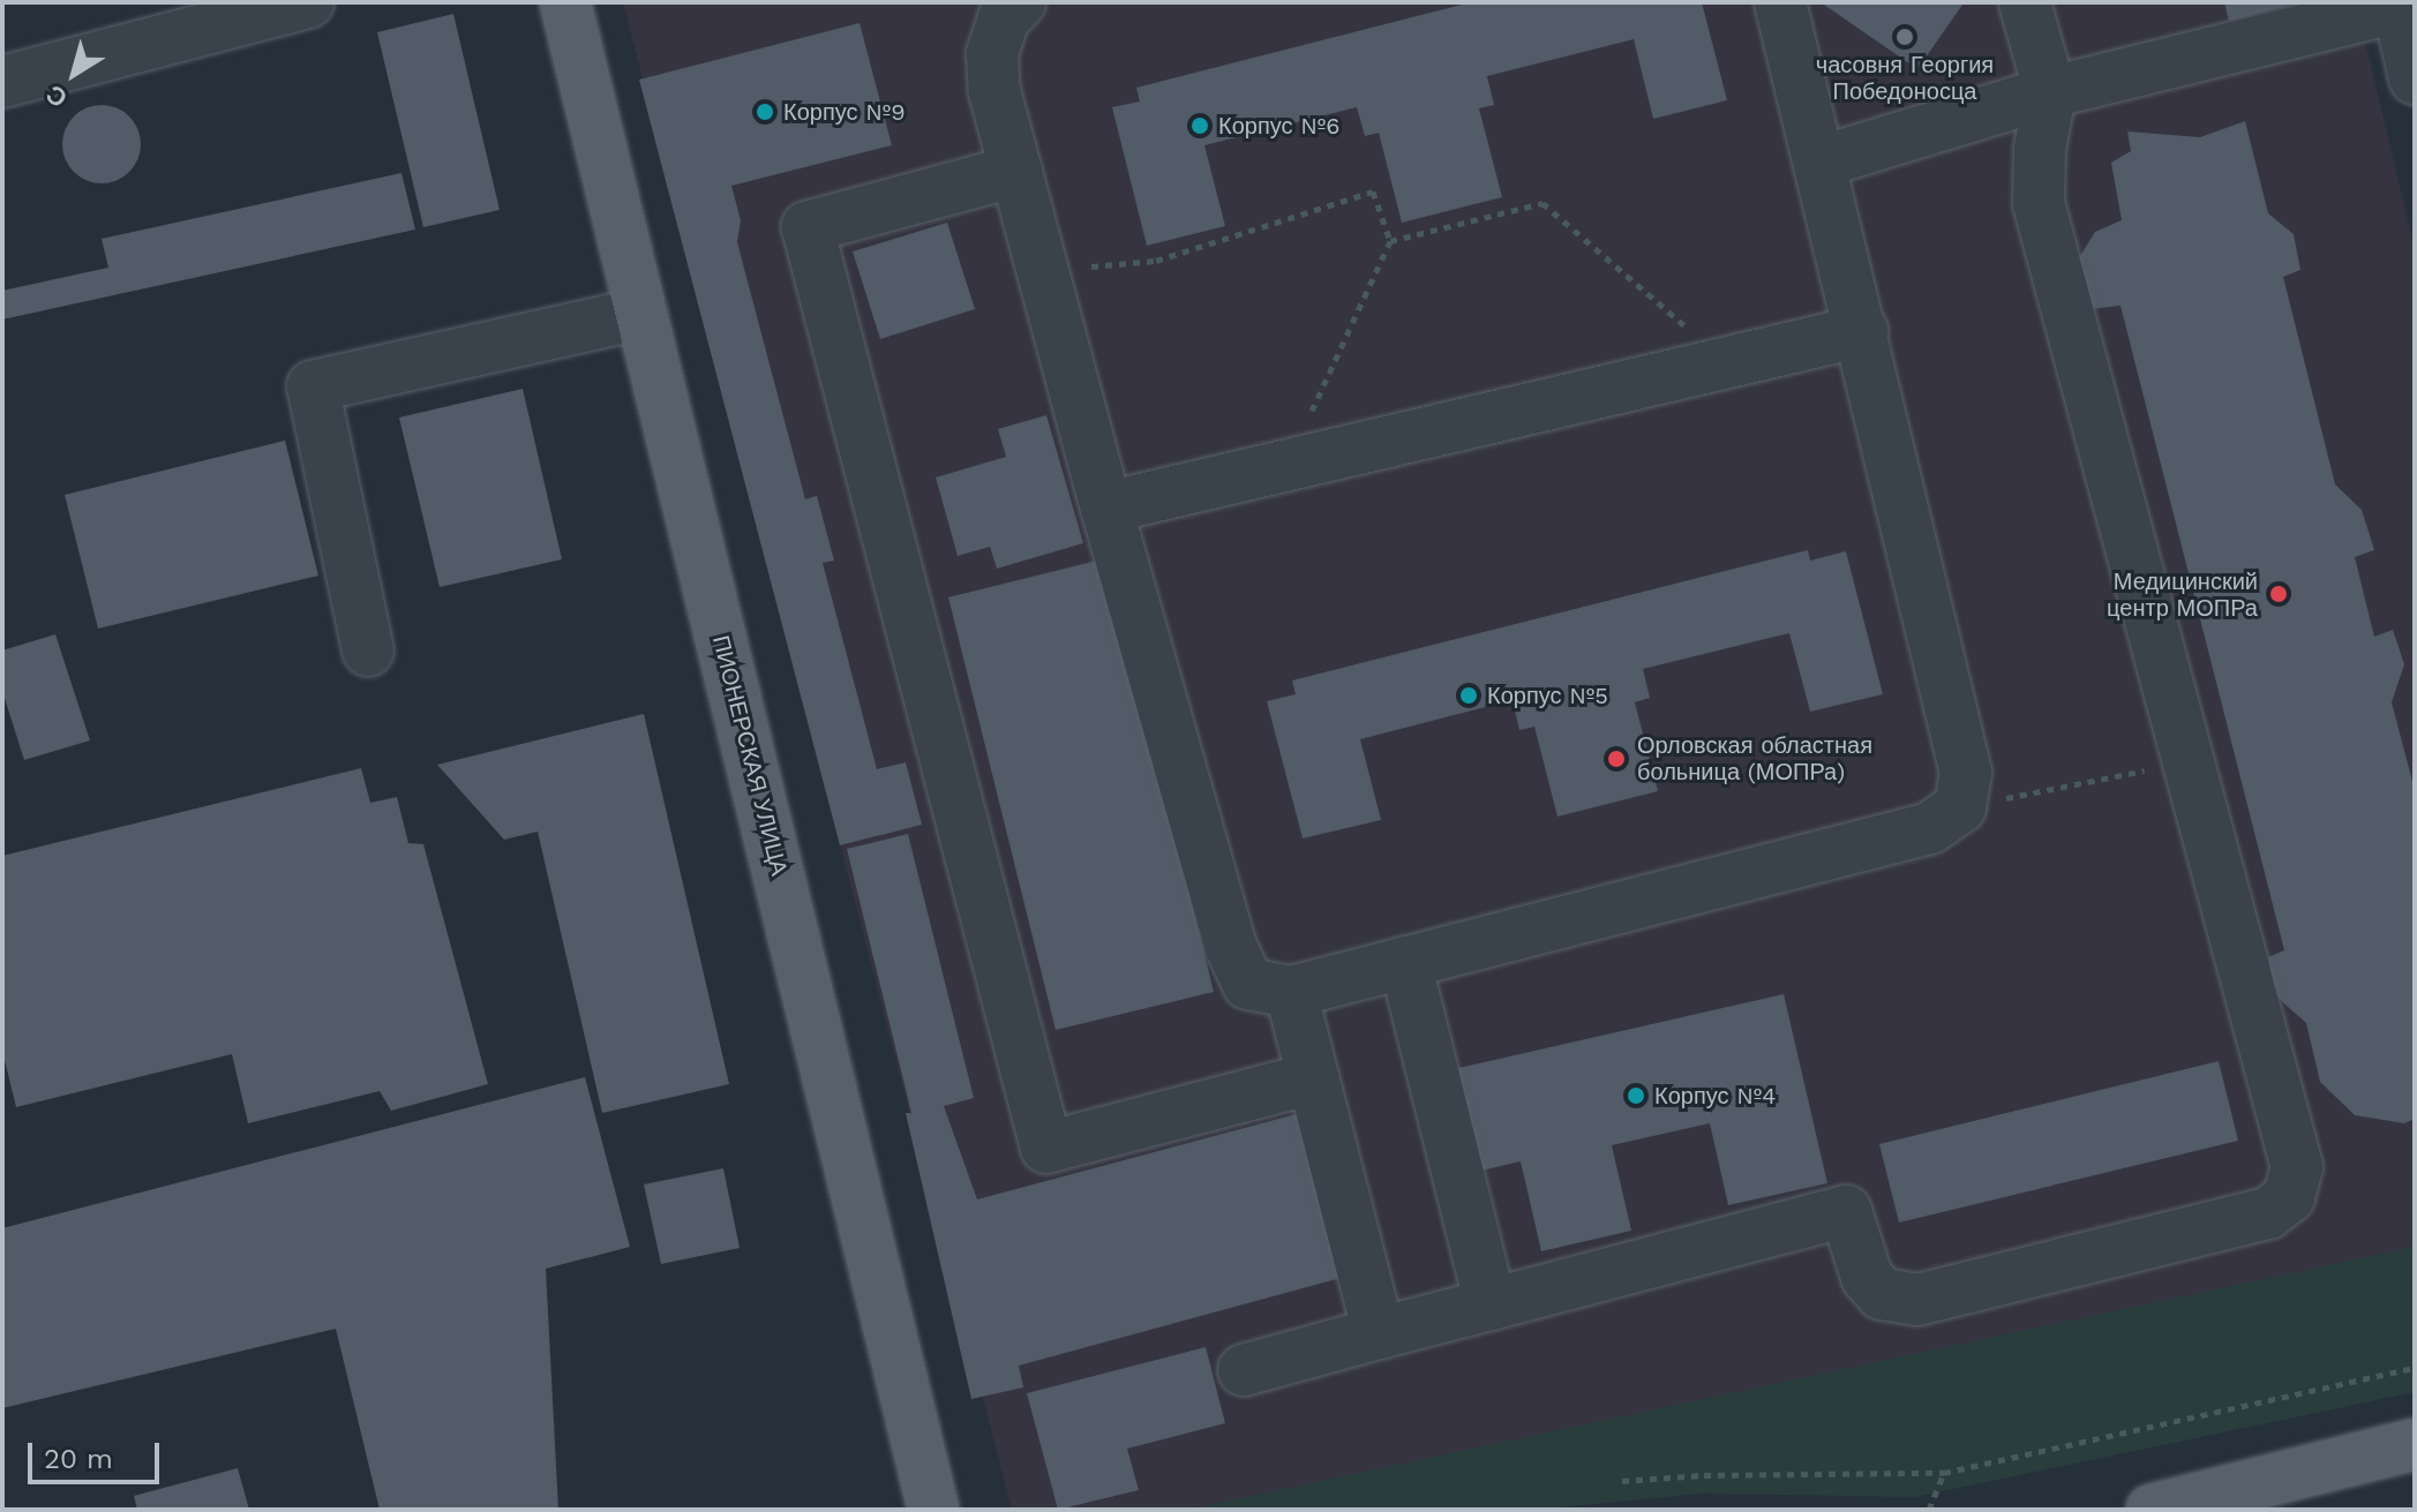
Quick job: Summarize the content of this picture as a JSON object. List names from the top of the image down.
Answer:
{
  "streets": {
    "main road": ["ПИОНЕРСКАЯ УЛИЦА"]
  },
  "places": [
    "часовня Георгия Победоносца",
    "Корпус №9",
    "Корпус №6",
    "Медицинский центр МОПРа",
    "Корпус №5",
    "Орловская областная больница (МОПРа)",
    "Корпус №4"
  ],
  "scale_bar": "20 m",
  "north": "bottom left"
}
